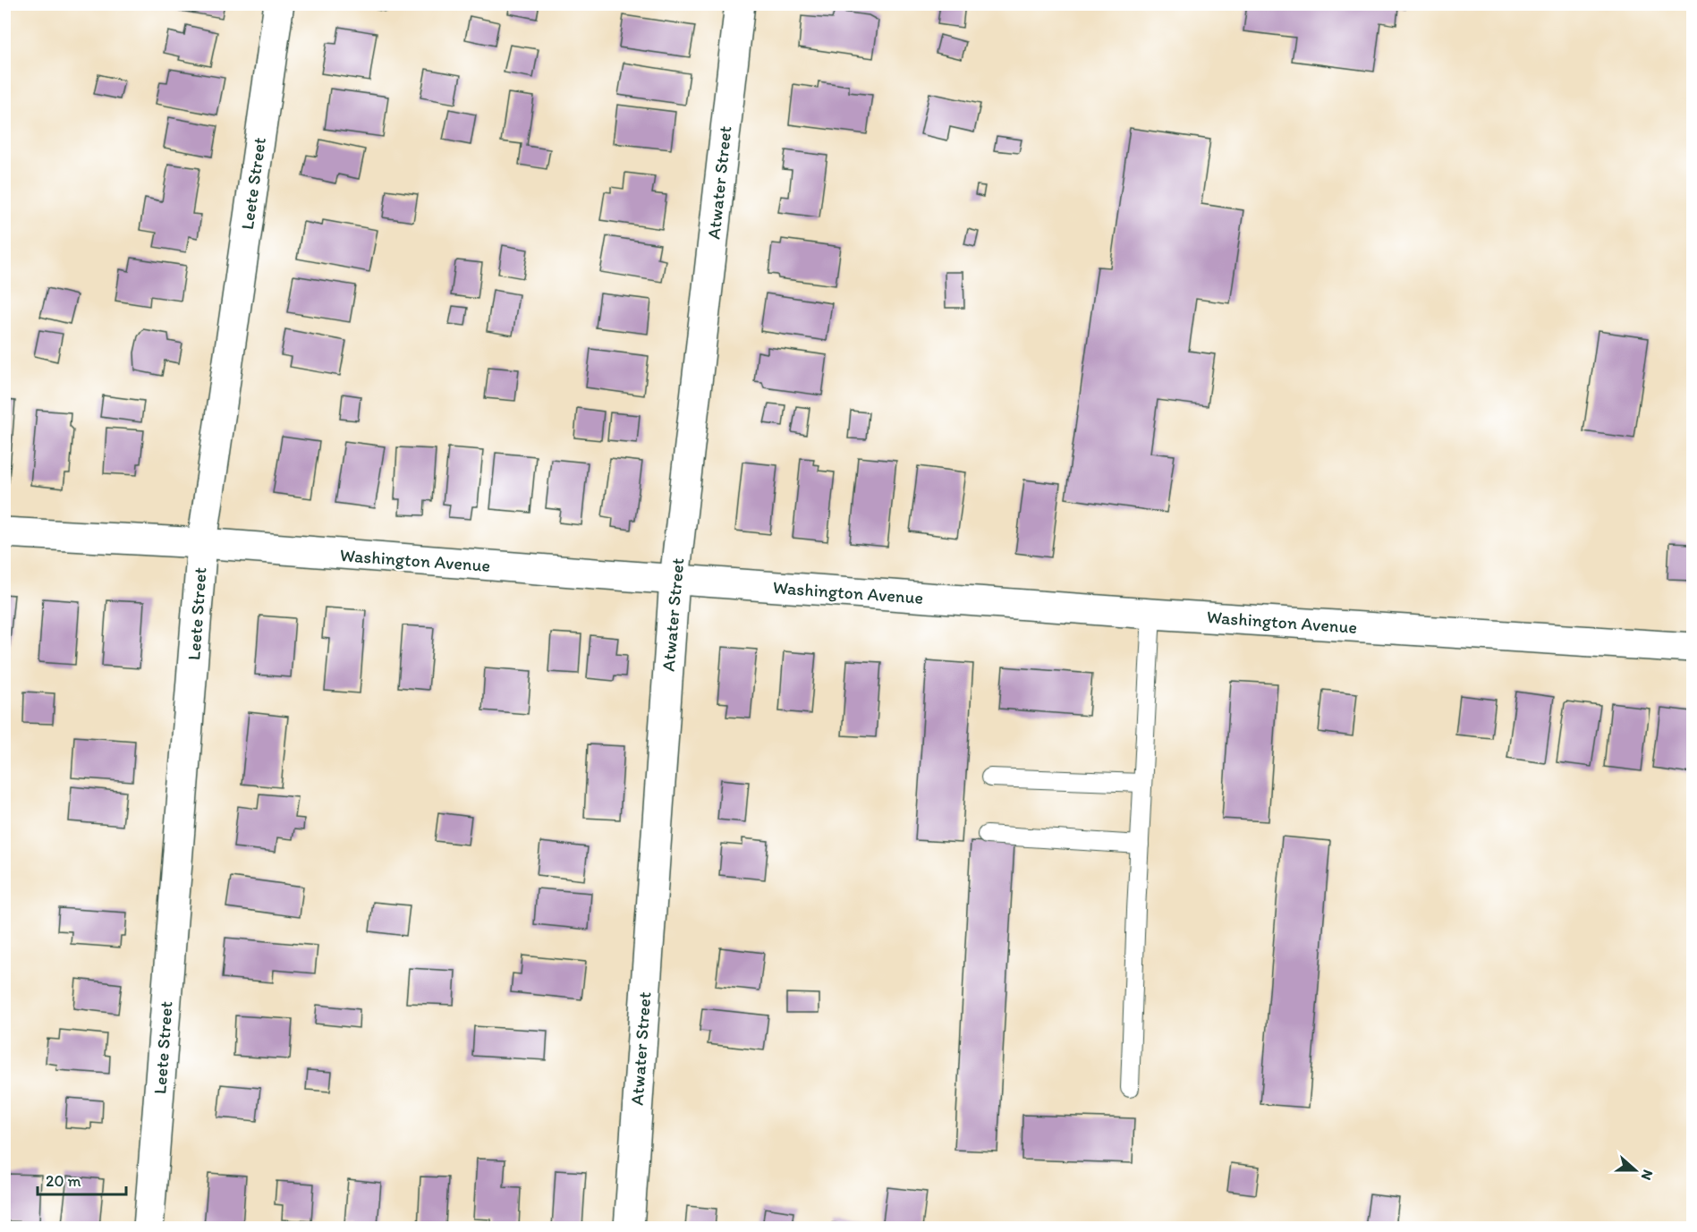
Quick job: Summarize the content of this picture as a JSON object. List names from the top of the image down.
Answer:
{
  "streets": {
    "street": ["Atwater Street", "Leete Street", "Washington Avenue"]
  },
  "crossings": [
    ["Atwater Street", "Washington Avenue"],
    ["Leete Street", "Washington Avenue"]
  ],
  "scale_bar": "20 m",
  "north": "right"
}
